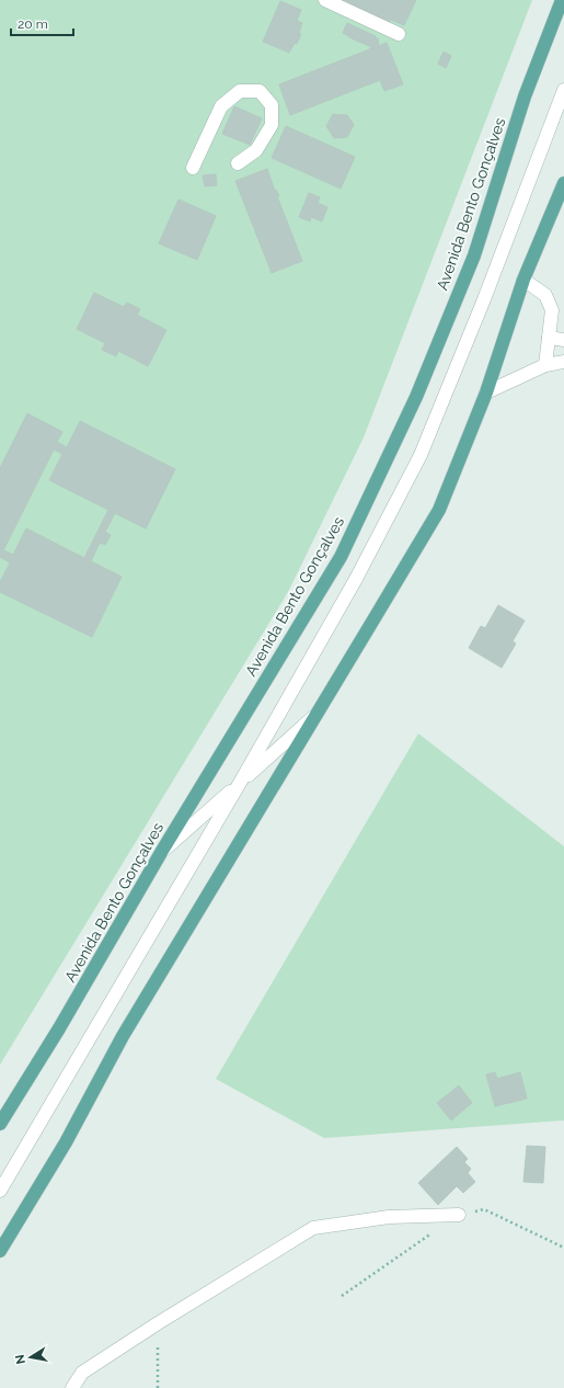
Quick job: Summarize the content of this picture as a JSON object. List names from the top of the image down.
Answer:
{
  "streets": {
    "main road": ["Avenida Bento Gonçalves"]
  },
  "scale_bar": "20 m",
  "north": "left"
}
